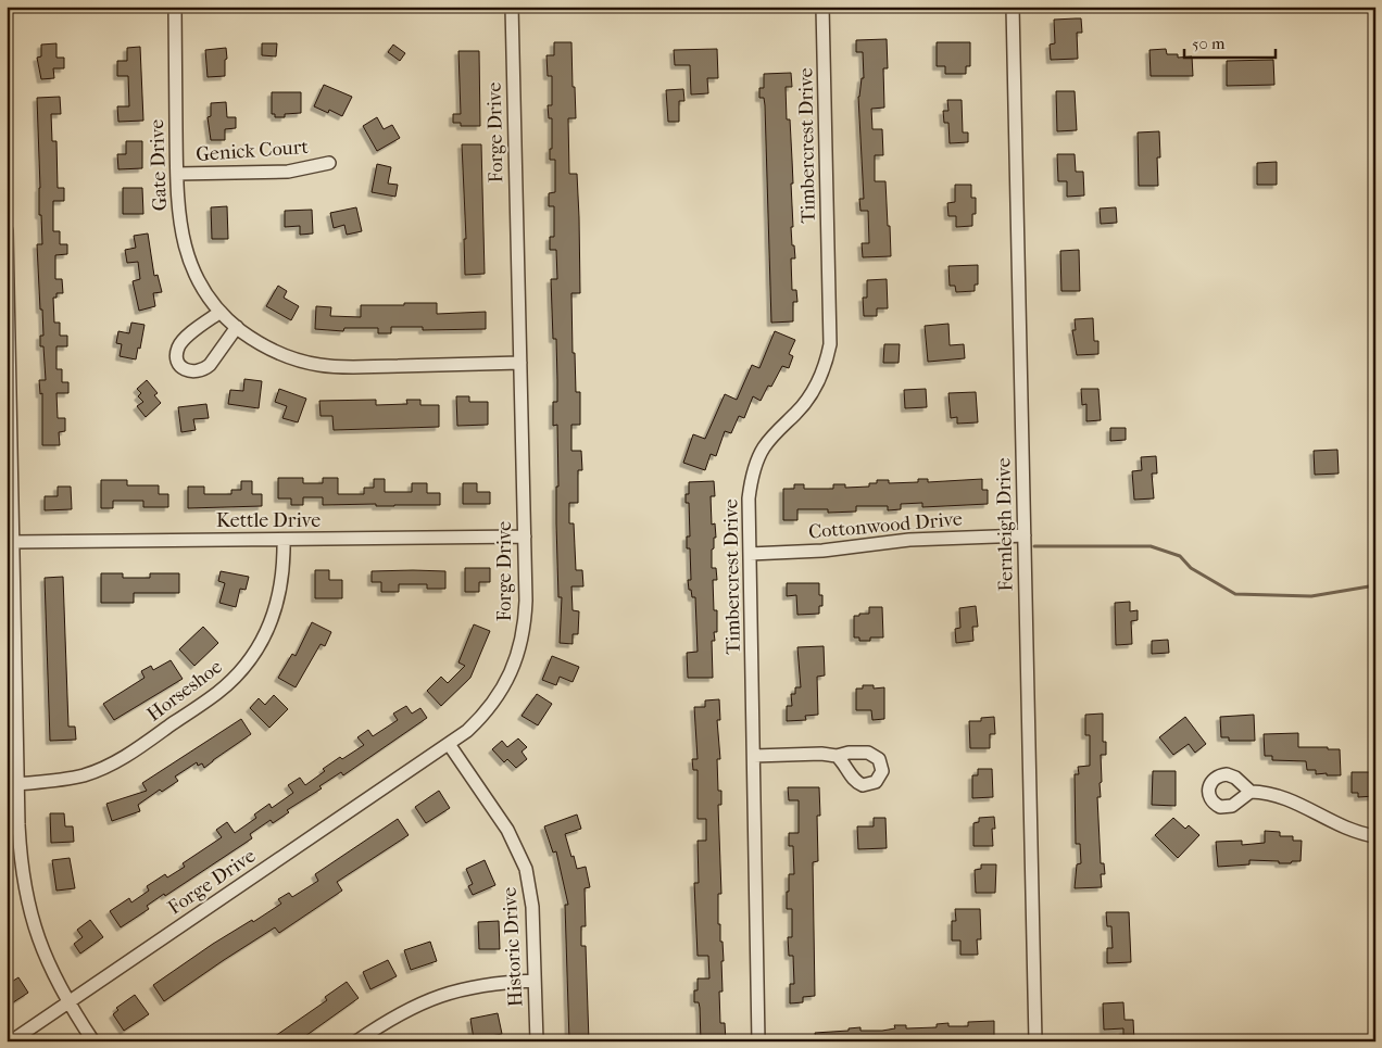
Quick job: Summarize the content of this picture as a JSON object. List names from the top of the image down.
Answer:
{
  "streets": {
    "street": [
      "Forge Drive",
      "Timbercrest Drive",
      "Genick Court",
      "Gate Drive",
      "Kettle Drive",
      "Fernleigh Drive",
      "Cottonwood Drive",
      "Horseshoe",
      "Historic Drive"
    ]
  },
  "crossings": [
    ["Forge Drive", "Gate Drive"],
    ["Forge Drive", "Kettle Drive"],
    ["Forge Drive", "Historic Drive"],
    ["Timbercrest Drive", "Cottonwood Drive"],
    ["Genick Court", "Gate Drive"],
    ["Kettle Drive", "Horseshoe"],
    ["Fernleigh Drive", "Cottonwood Drive"]
  ],
  "scale_bar": "50 m"
}
